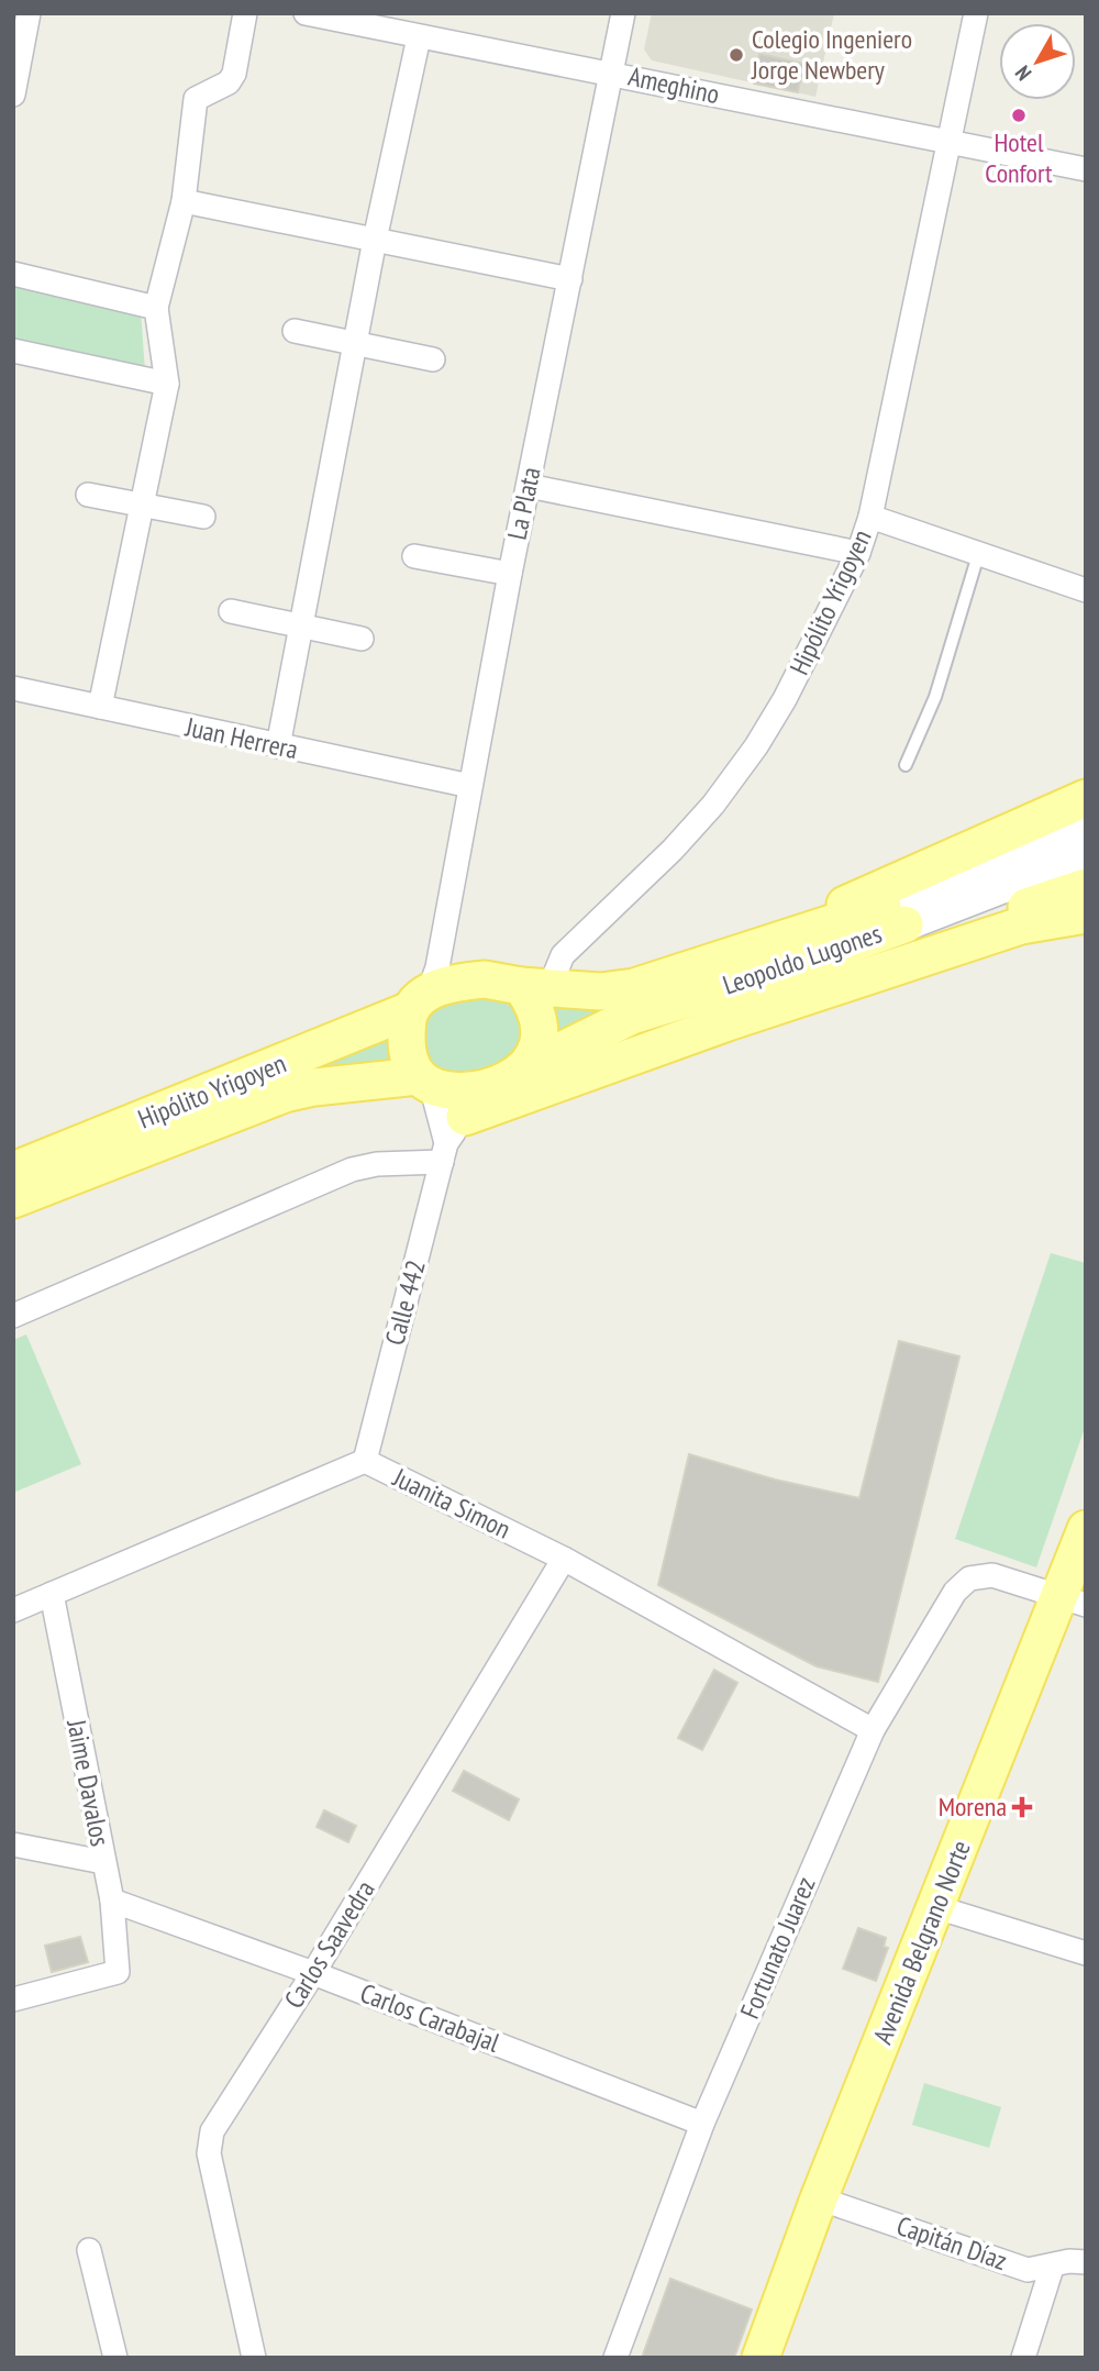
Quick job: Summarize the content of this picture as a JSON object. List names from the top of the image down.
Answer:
{
  "streets": {
    "main road": ["Hipólito Yrigoyen", "Leopoldo Lugones", "Avenida Belgrano Norte"],
    "street": [
      "Ameghino",
      "La Plata",
      "Juan Herrera",
      "Calle 442",
      "Juanita Simon",
      "Jaime Davalos",
      "Carlos Saavedra",
      "Fortunato Juarez",
      "Carlos Carabajal",
      "Capitán Díaz"
    ]
  },
  "crossings": [
    ["Ameghino", "La Plata"],
    ["Ameghino", "Hipólito Yrigoyen"],
    ["La Plata", "Hipólito Yrigoyen"],
    ["La Plata", "Juan Herrera"],
    ["La Plata", "Leopoldo Lugones"],
    ["La Plata", "Calle 442"],
    ["Hipólito Yrigoyen", "Leopoldo Lugones"],
    ["Hipólito Yrigoyen", "Calle 442"],
    ["Leopoldo Lugones", "Calle 442"],
    ["Calle 442", "Juanita Simon"],
    ["Juanita Simon", "Jaime Davalos"],
    ["Juanita Simon", "Carlos Saavedra"],
    ["Juanita Simon", "Fortunato Juarez"],
    ["Jaime Davalos", "Carlos Carabajal"],
    ["Avenida Belgrano Norte", "Fortunato Juarez"],
    ["Avenida Belgrano Norte", "Capitán Díaz"],
    ["Carlos Saavedra", "Carlos Carabajal"],
    ["Fortunato Juarez", "Carlos Carabajal"]
  ],
  "places": {
    "other": ["Colegio Ingeniero Jorge Newbery", "Hotel Confort"],
    "health": ["Morena"]
  },
  "north": "bottom left"
}
